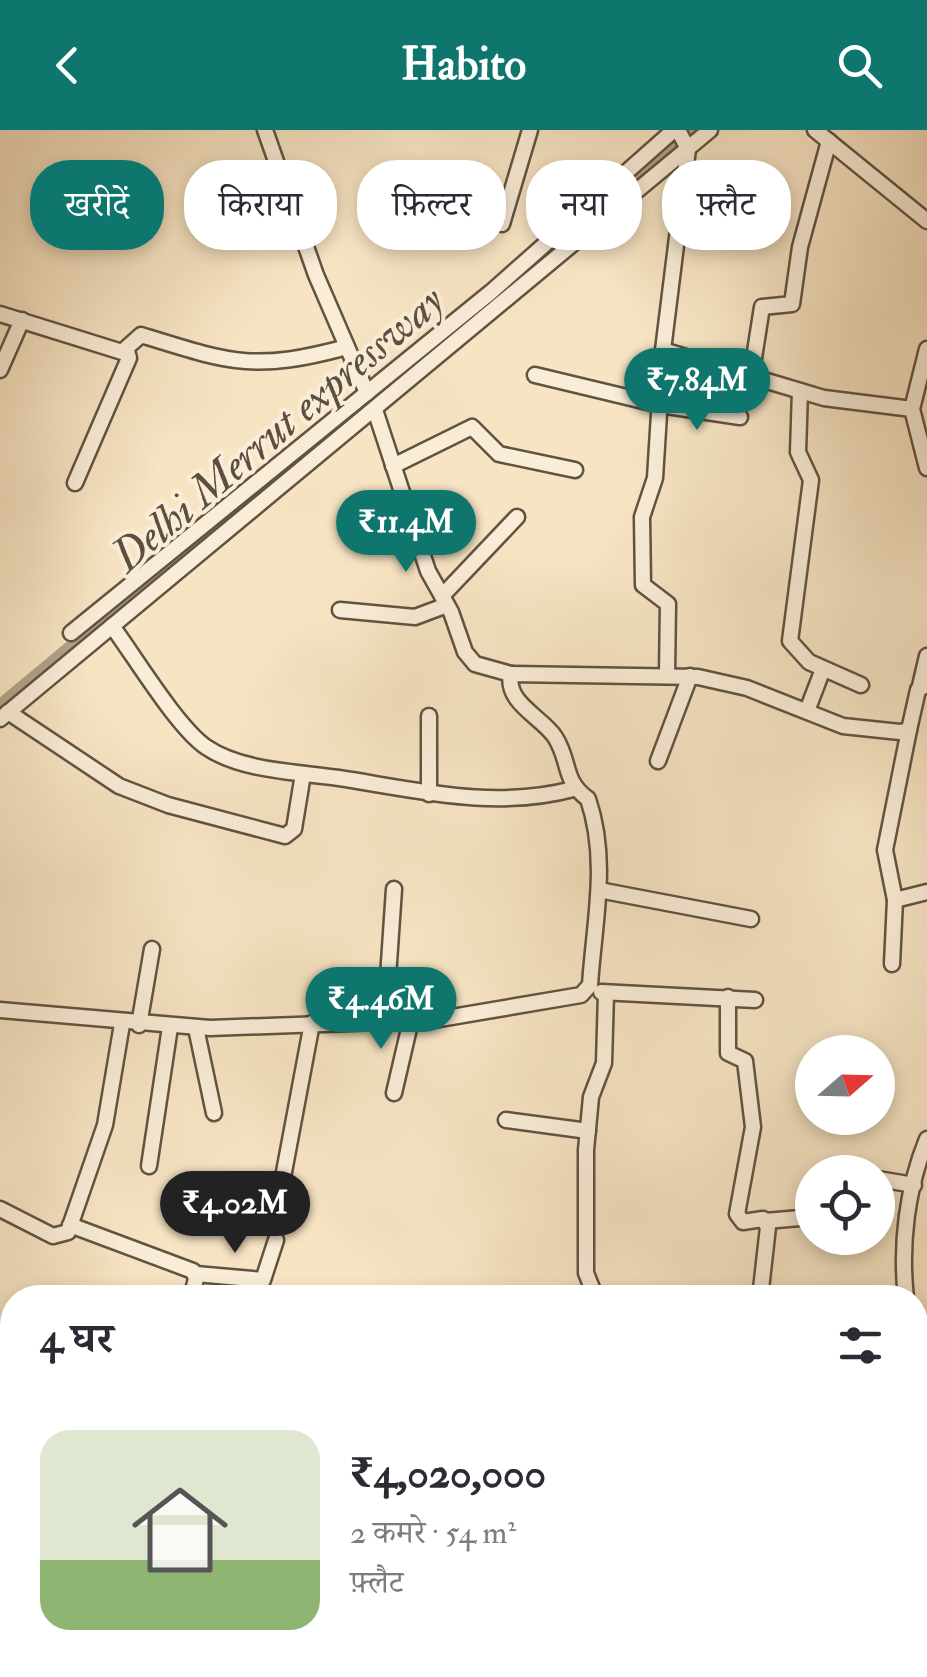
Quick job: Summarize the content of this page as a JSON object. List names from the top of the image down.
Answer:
{
  "water": ["Delhi Merrut expressway"],
  "north": "right",
  "page": {
    "header": "Habito",
    "chip": [
      "खरीदें",
      "किराया",
      "फ़िल्टर",
      "नया",
      "फ़्लैट"
    ],
    "price": [
      "₹7.84M",
      "₹11.4M",
      "₹4.46M",
      "₹4.02M"
    ],
    "heading": "4 घर",
    "list": [
      {
        "name": "₹4,020,000",
        "note": "2 कमरे · 54 m² · फ़्लैट"
      }
    ]
  }
}
